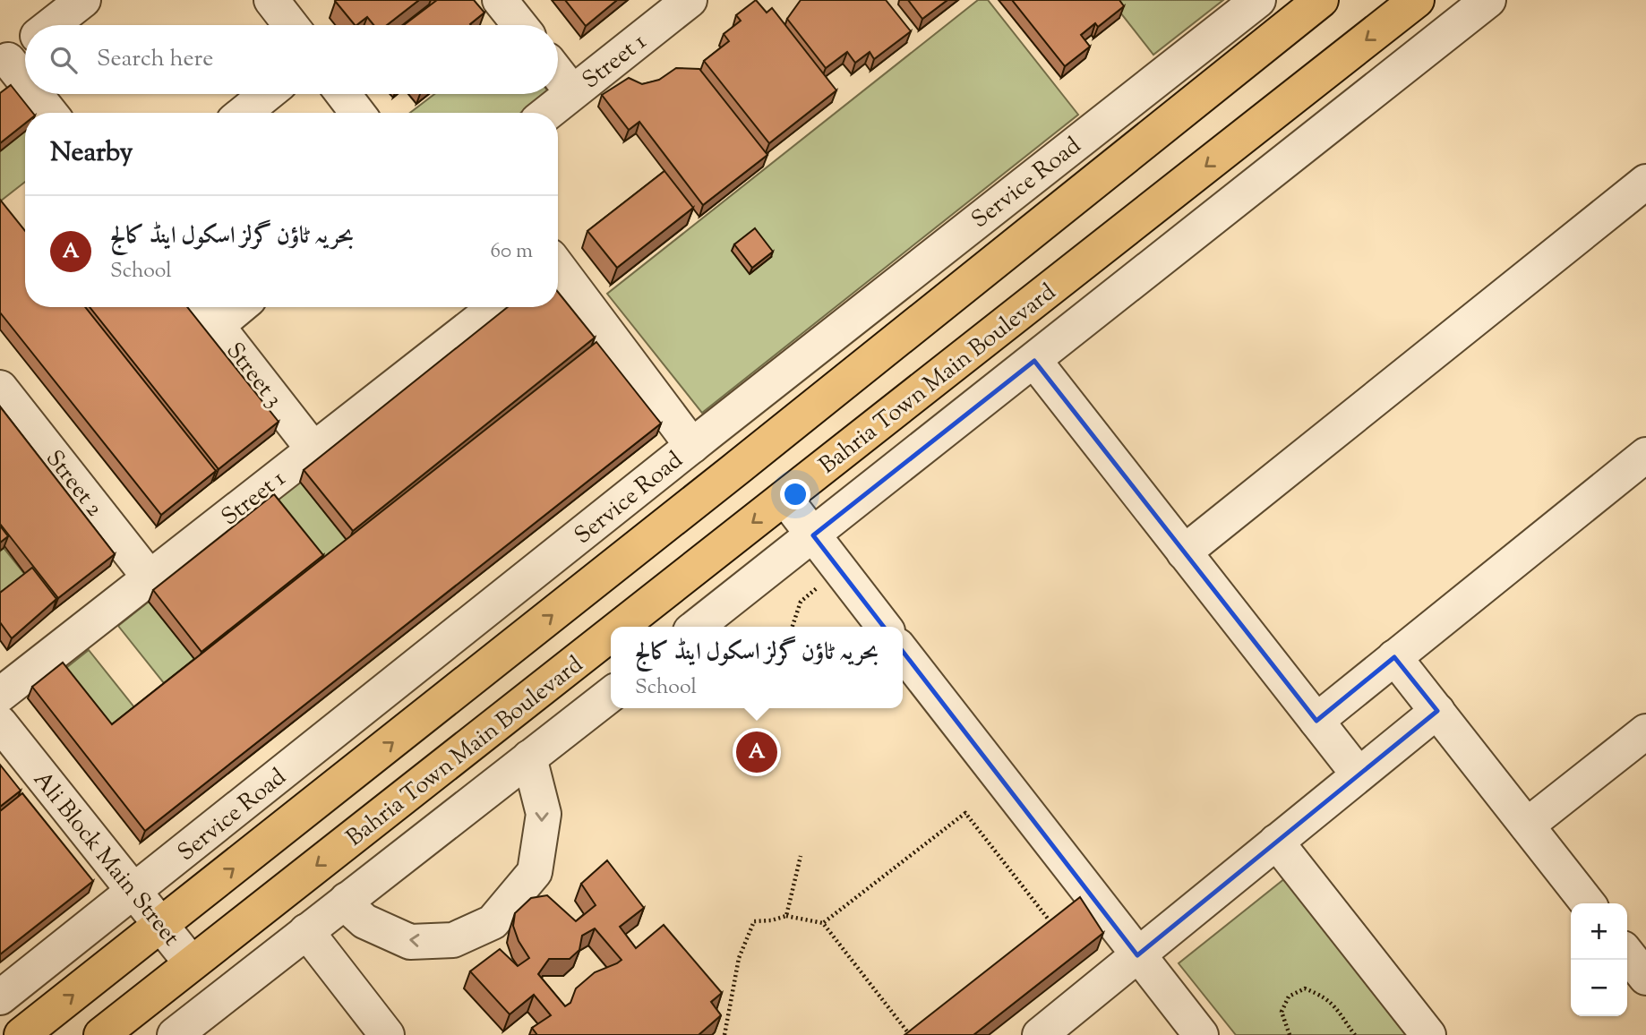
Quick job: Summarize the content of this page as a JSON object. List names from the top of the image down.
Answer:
{
  "streets": {
    "main road": ["Bahria Town Main Boulevard"],
    "street": [
      "Street 1",
      "Service Road",
      "Street 3",
      "Street 2",
      "Ali Block Main Street"
    ]
  },
  "crossings": [
    ["Street 1", "Street 3"],
    ["Street 1", "Street 2"],
    ["Service Road", "Ali Block Main Street"],
    ["Bahria Town Main Boulevard", "Ali Block Main Street"]
  ],
  "page": {
    "search": "Search here",
    "heading": "Nearby",
    "list": [
      {
        "mark": "A",
        "name": "بحریہ ٹاؤن گرلز اسکول اینڈ کالج",
        "note": "School",
        "value": "60 m"
      }
    ],
    "popup": ["بحریہ ٹاؤن گرلز اسکول اینڈ کالج", "School"],
    "pins": "A",
    "map_buttons": ["+", "−"]
  }
}
